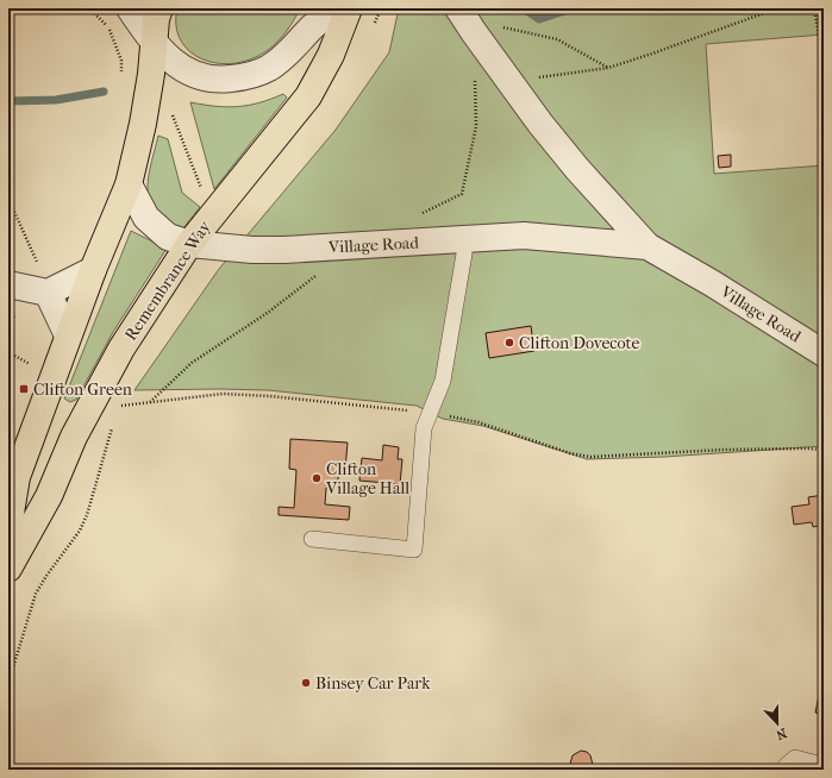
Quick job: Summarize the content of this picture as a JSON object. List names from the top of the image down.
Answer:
{
  "streets": {
    "highway": ["Remembrance Way"],
    "street": ["Village Road"]
  },
  "crossings": [
    ["Village Road", "Remembrance Way"]
  ],
  "places": {
    "other": ["Clifton Dovecote", "Clifton Village Hall", "Binsey Car Park"],
    "transit": ["Clifton Green"]
  },
  "north": "bottom"
}
